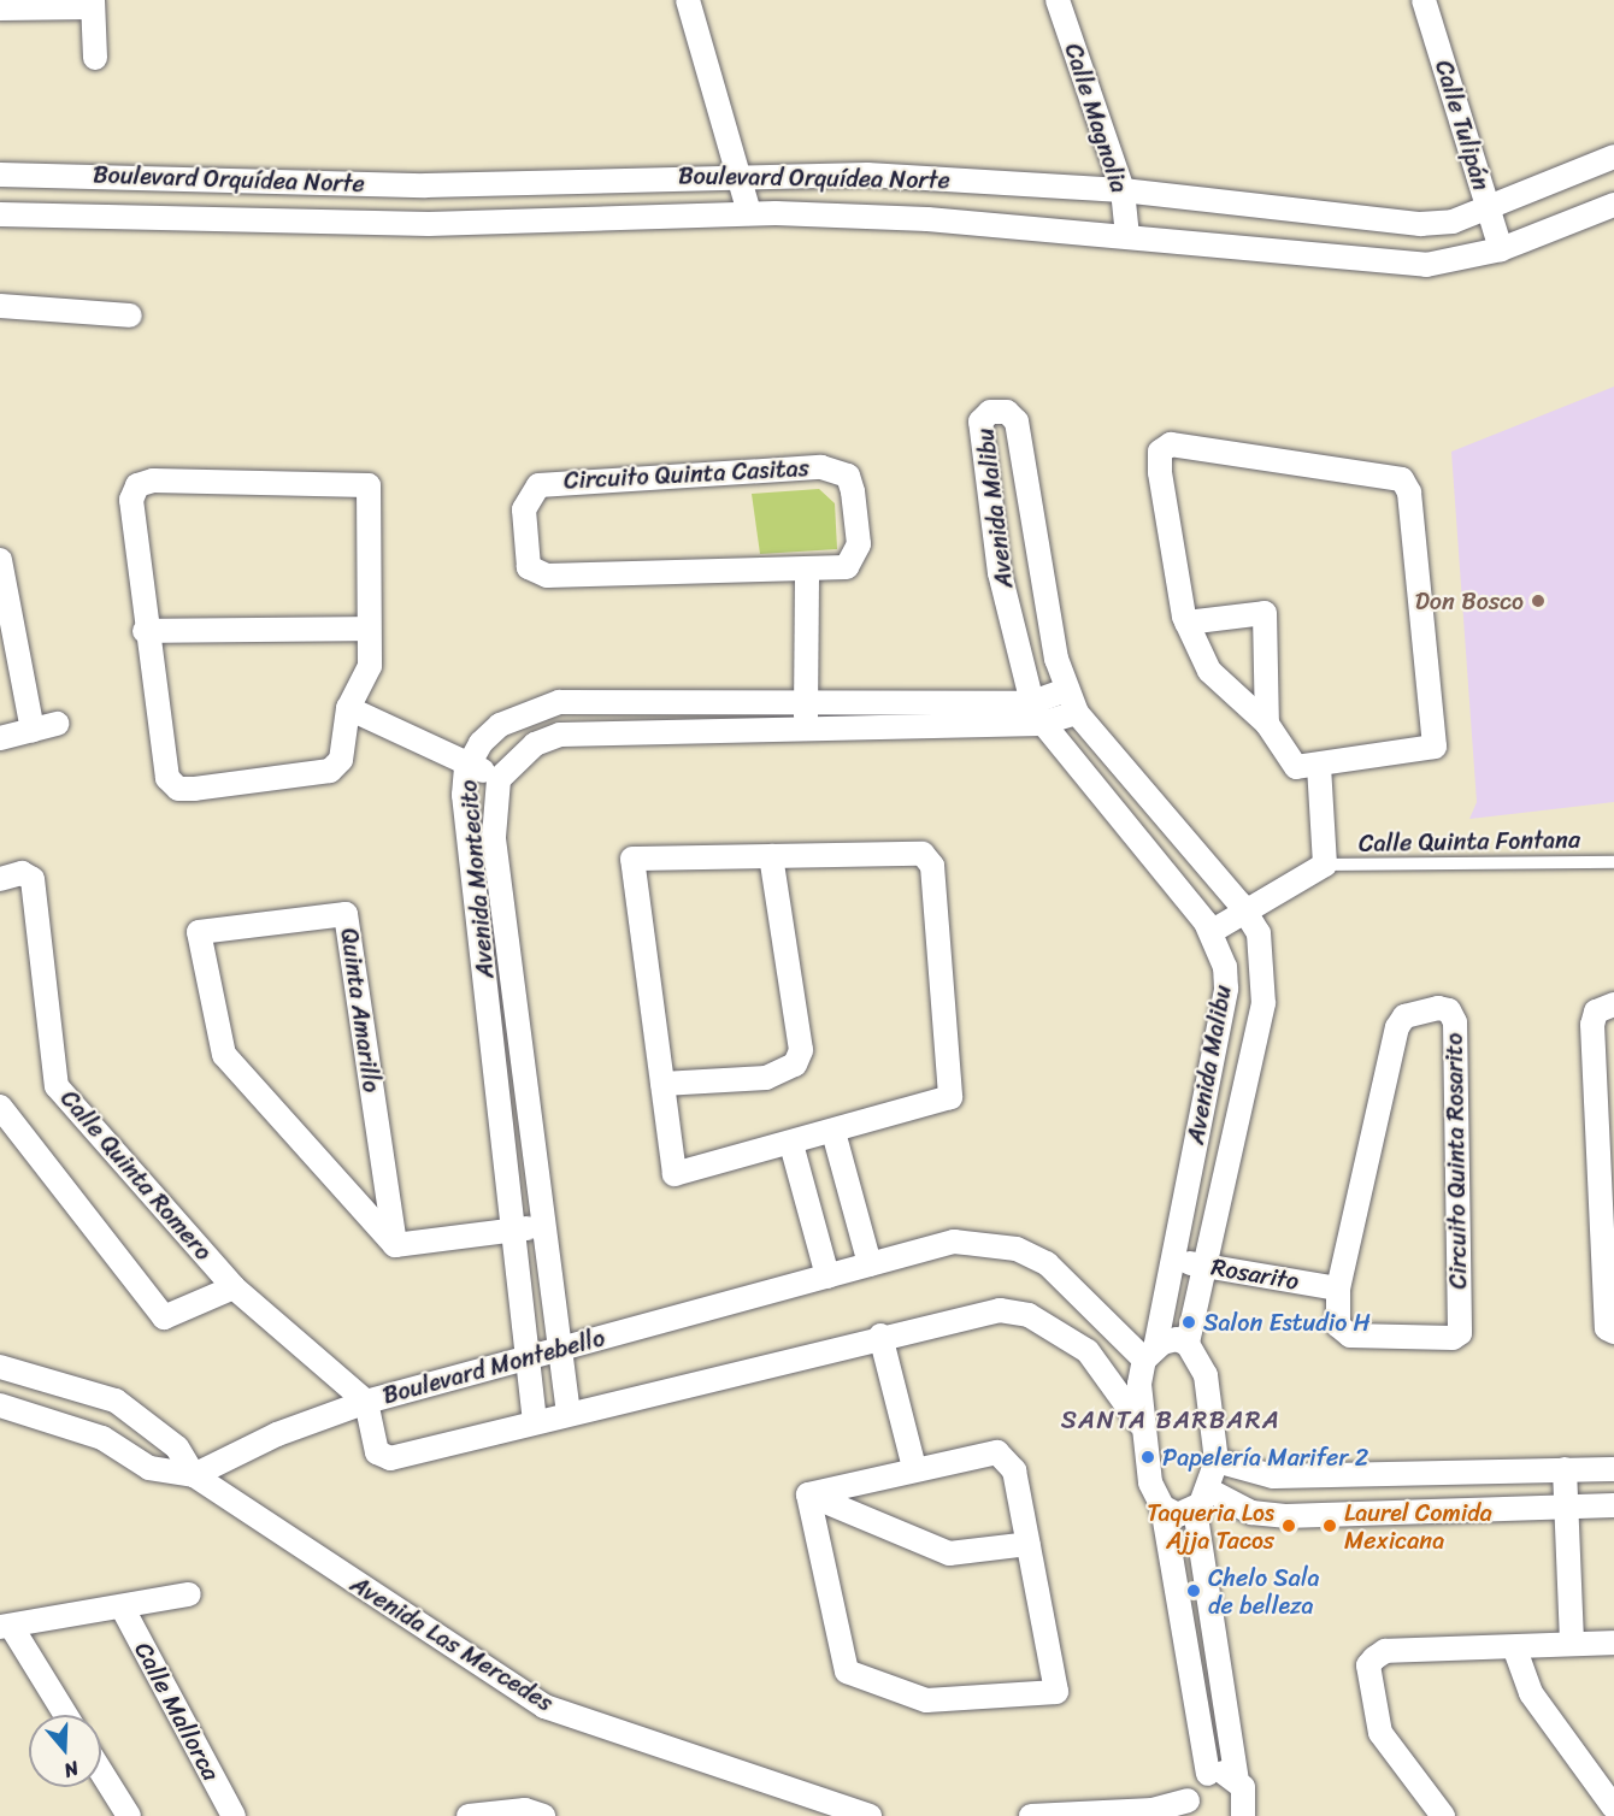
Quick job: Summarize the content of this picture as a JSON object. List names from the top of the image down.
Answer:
{
  "streets": {
    "street": [
      "Calle Magnolia",
      "Calle Tulipán",
      "Boulevard Orquídea Norte",
      "Circuito Quinta Casitas",
      "Avenida Malibu",
      "Avenida Montecito",
      "Quinta Amarillo",
      "Circuito Quinta Rosarito",
      "Calle Quinta Romero",
      "Rosarito",
      "Boulevard Montebello",
      "Avenida Las Mercedes",
      "Calle Mallorca"
    ],
    "lane": ["Calle Quinta Fontana"]
  },
  "crossings": [
    ["Calle Magnolia", "Boulevard Orquídea Norte"],
    ["Calle Tulipán", "Boulevard Orquídea Norte"],
    ["Avenida Malibu", "Avenida Montecito"],
    ["Avenida Malibu", "Rosarito"],
    ["Avenida Malibu", "Boulevard Montebello"],
    ["Avenida Montecito", "Boulevard Montebello"],
    ["Circuito Quinta Rosarito", "Rosarito"],
    ["Calle Quinta Romero", "Boulevard Montebello"]
  ],
  "districts": ["SANTA BARBARA"],
  "places": [
    "Don Bosco",
    "Salon Estudio H",
    "Papelería Marifer 2",
    "Taqueria Los Ajja Tacos",
    "Laurel Comida Mexicana",
    "Chelo Sala de belleza"
  ],
  "north": "bottom"
}
